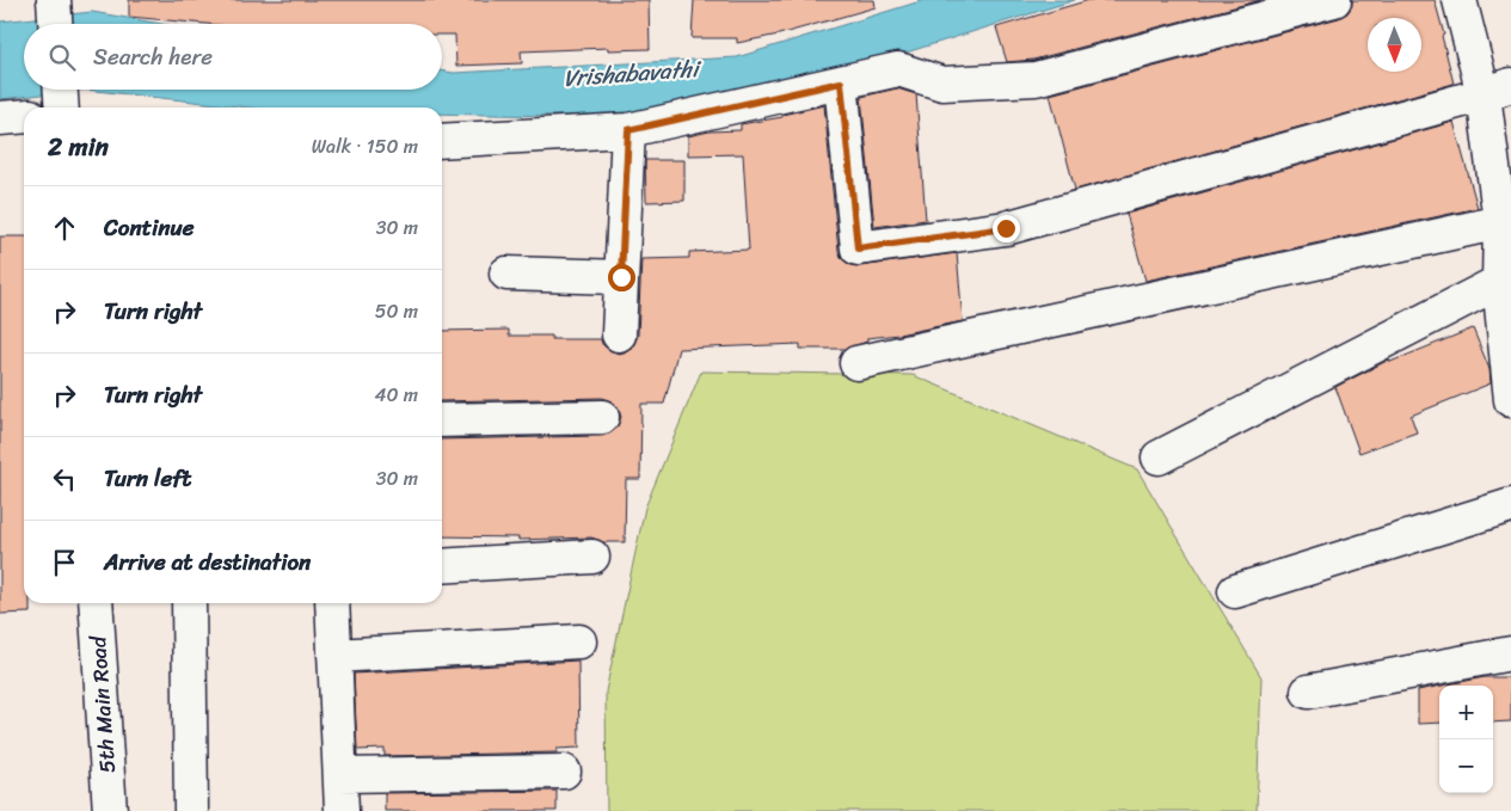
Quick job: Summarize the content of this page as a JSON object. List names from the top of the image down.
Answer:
{
  "streets": {
    "street": ["5th Main Road"]
  },
  "water": ["Vrishabavathi"],
  "north": "bottom",
  "page": {
    "search": "Search here",
    "heading": ["2 min", "Walk · 150 m"],
    "list": [
      ["Continue", "30 m"],
      ["Turn right", "50 m"],
      ["Turn right", "40 m"],
      ["Turn left", "30 m"],
      "Arrive at destination"
    ],
    "map_buttons": ["+", "−"]
  }
}
